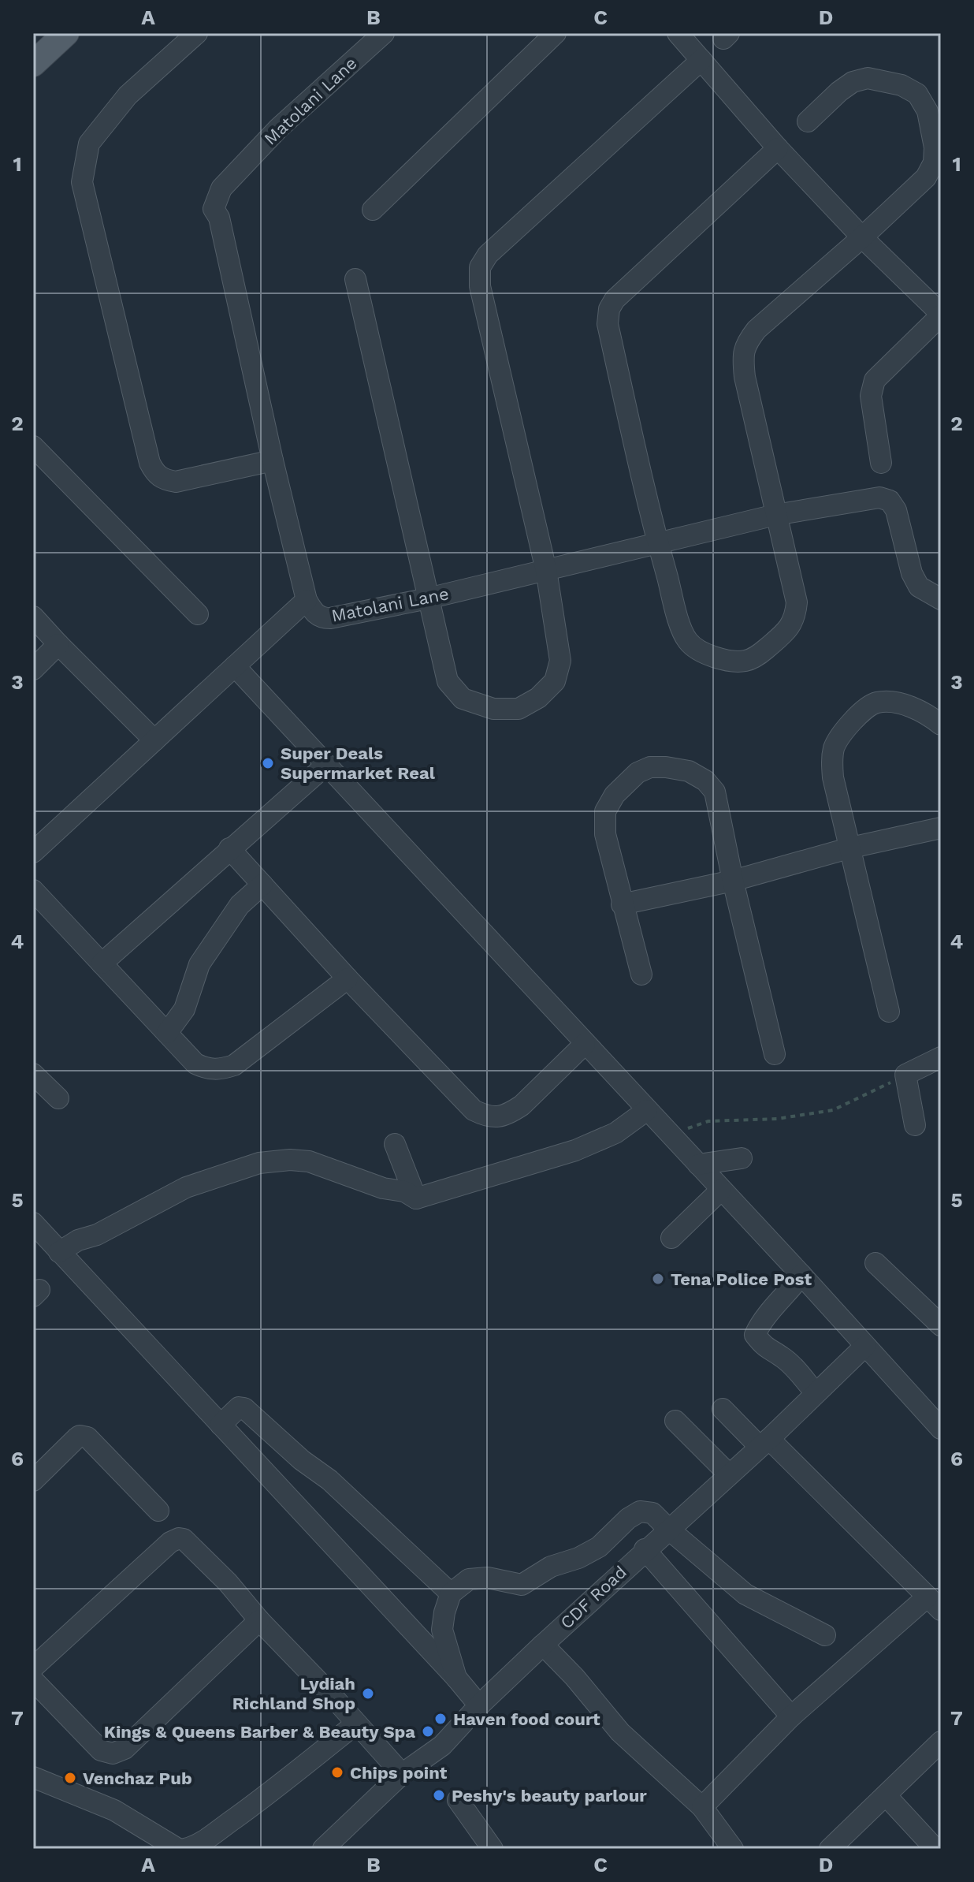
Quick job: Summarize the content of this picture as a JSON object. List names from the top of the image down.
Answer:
{
  "streets": {
    "street": ["Matolani Lane", "CDF Road"]
  },
  "places": [
    "Super Deals Supermarket Real",
    "Tena Police Post",
    "Lydiah Richland Shop",
    "Haven food court",
    "Kings & Queens Barber & Beauty Spa",
    "Chips point",
    "Venchaz Pub",
    "Peshy's beauty parlour"
  ],
  "grid": {
    "columns": [
      "A",
      "B",
      "C",
      "D"
    ],
    "rows": [
      "1",
      "2",
      "3",
      "4",
      "5",
      "6",
      "7"
    ]
  }
}
